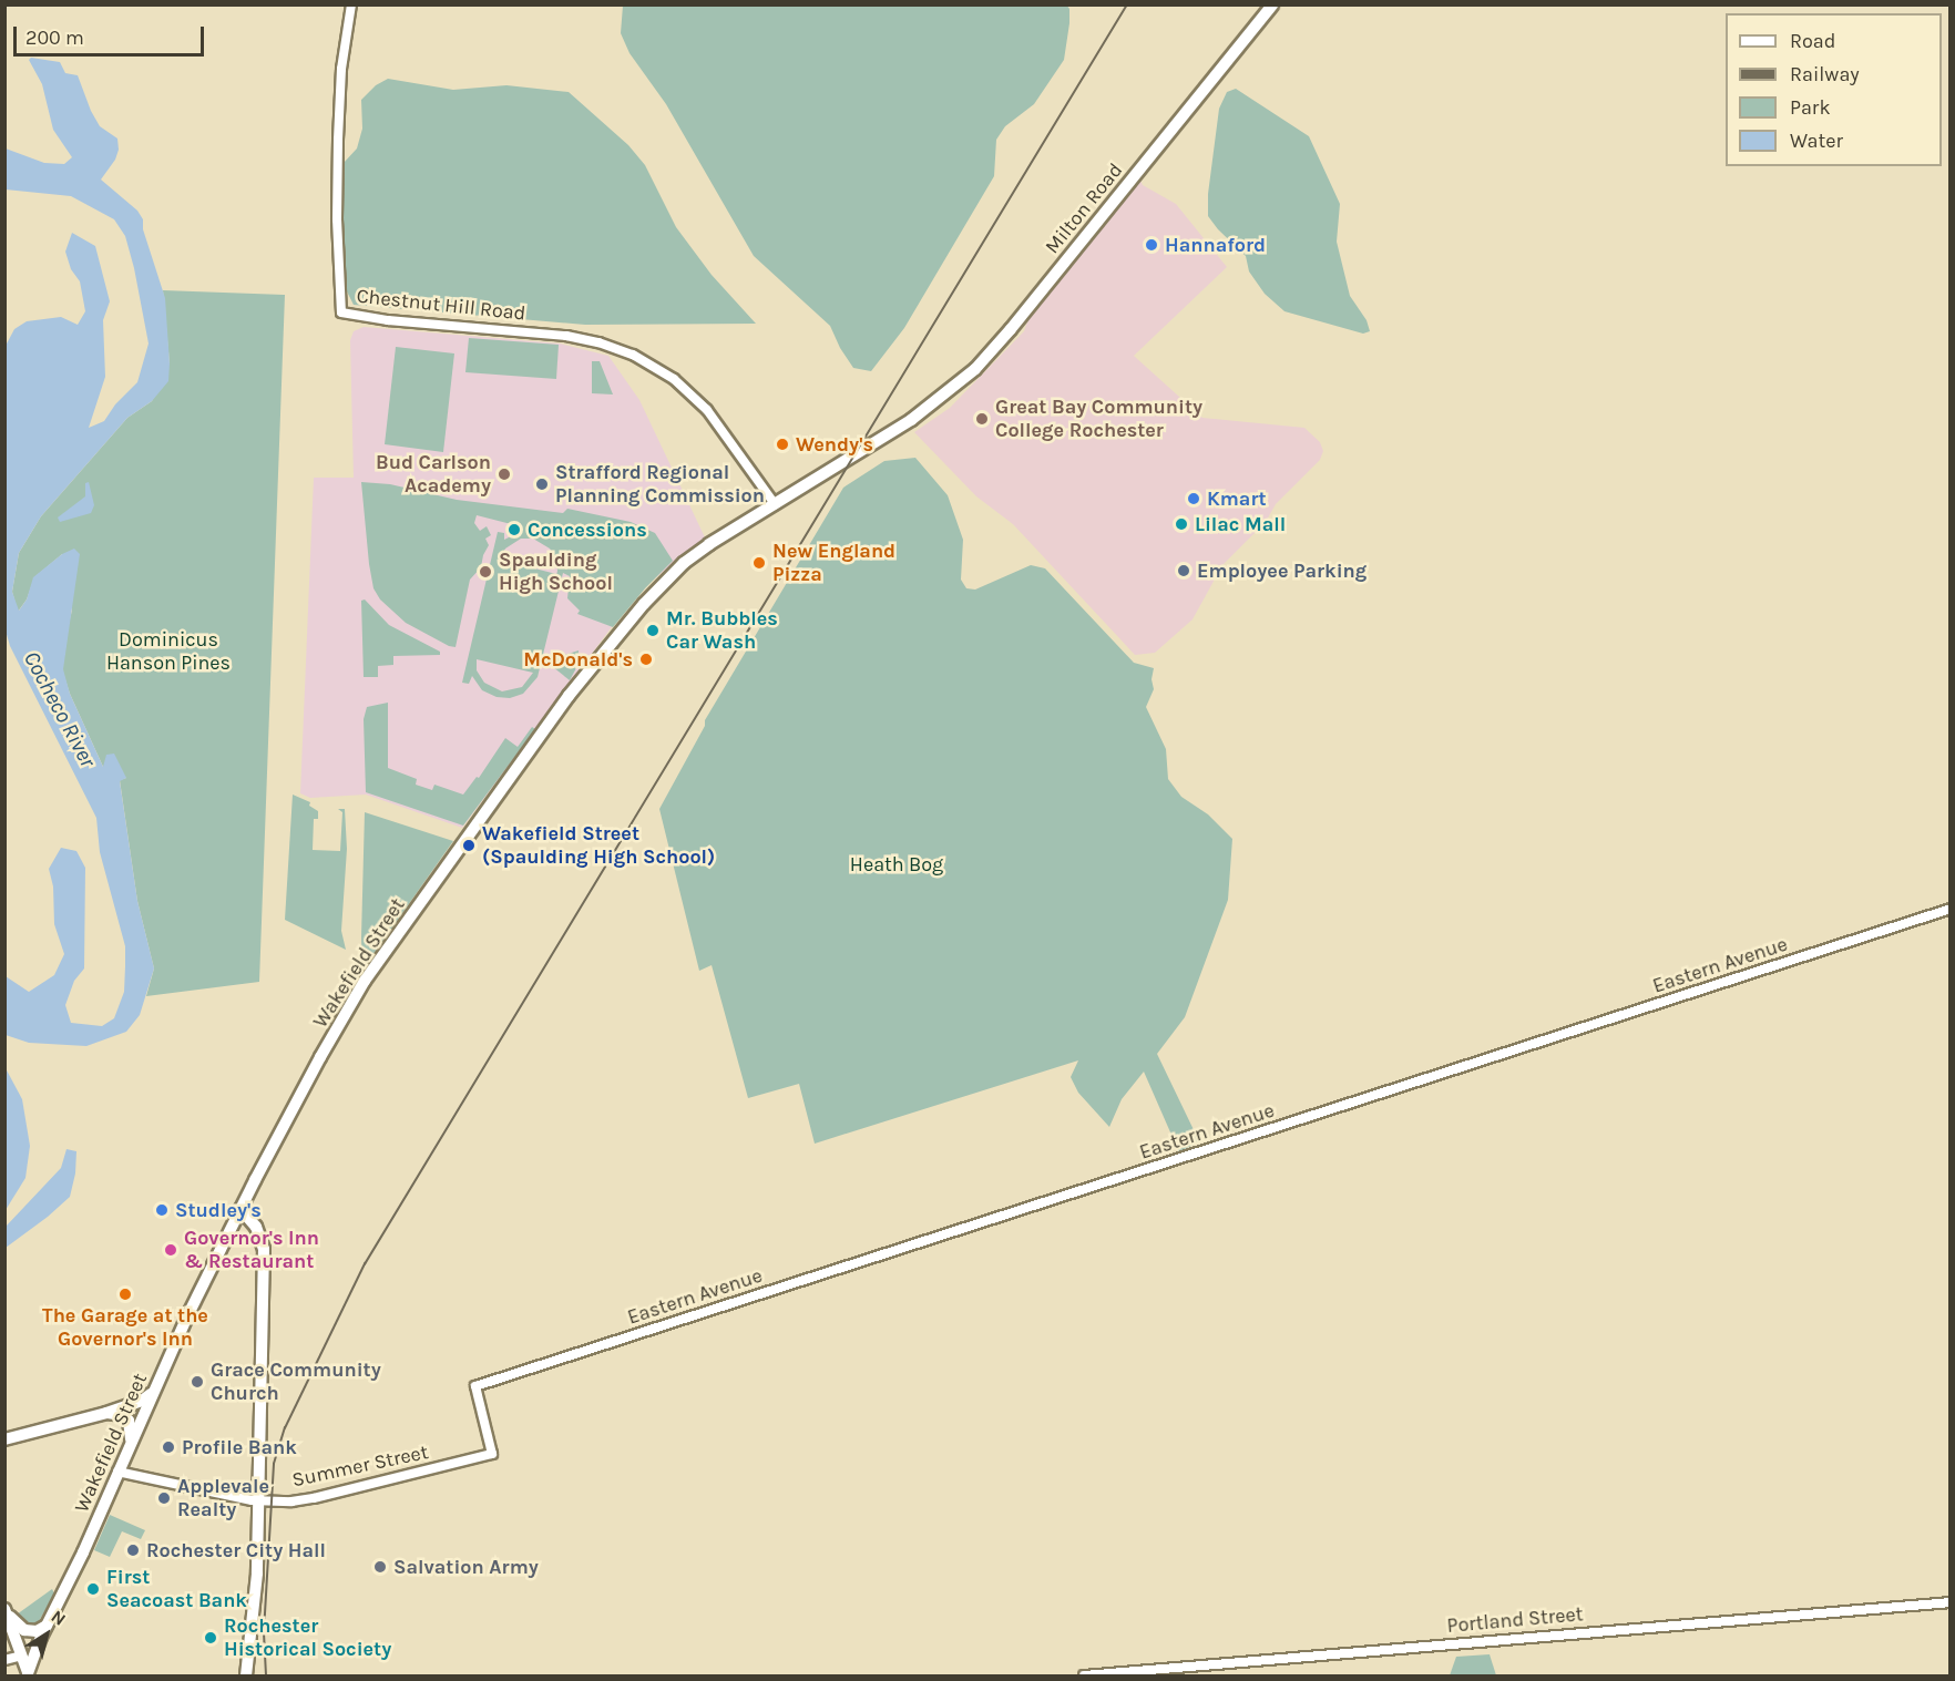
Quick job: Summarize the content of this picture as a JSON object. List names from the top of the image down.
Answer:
{
  "streets": {
    "main road": ["Milton Road", "Wakefield Street"],
    "street": [
      "Chestnut Hill Road",
      "Eastern Avenue",
      "Summer Street",
      "Portland Street"
    ]
  },
  "crossings": [
    ["Milton Road", "Wakefield Street"],
    ["Chestnut Hill Road", "Wakefield Street"],
    ["Wakefield Street", "Summer Street"],
    ["Eastern Avenue", "Summer Street"]
  ],
  "water": ["Cocheco River"],
  "parks": ["Dominicus Hanson Pines", "Heath Bog"],
  "places": [
    "Hannaford",
    "Great Bay Community College Rochester",
    "Wendy's",
    "Bud Carlson Academy",
    "Strafford Regional Planning Commission",
    "Kmart",
    "Lilac Mall",
    "Concessions",
    "New England Pizza",
    "Employee Parking",
    "Spaulding High School",
    "Mr. Bubbles Car Wash",
    "McDonald's",
    "Wakefield Street (Spaulding High School)",
    "Studley's",
    "Governor's Inn & Restaurant",
    "The Garage at the Governor's Inn",
    "Grace Community Church",
    "Profile Bank",
    "Applevale Realty",
    "Rochester City Hall",
    "Salvation Army",
    "First Seacoast Bank",
    "Rochester Historical Society"
  ],
  "legend": [
    "Road",
    "Railway",
    "Park",
    "Water"
  ],
  "scale_bar": "200 m",
  "north": "top right"
}
